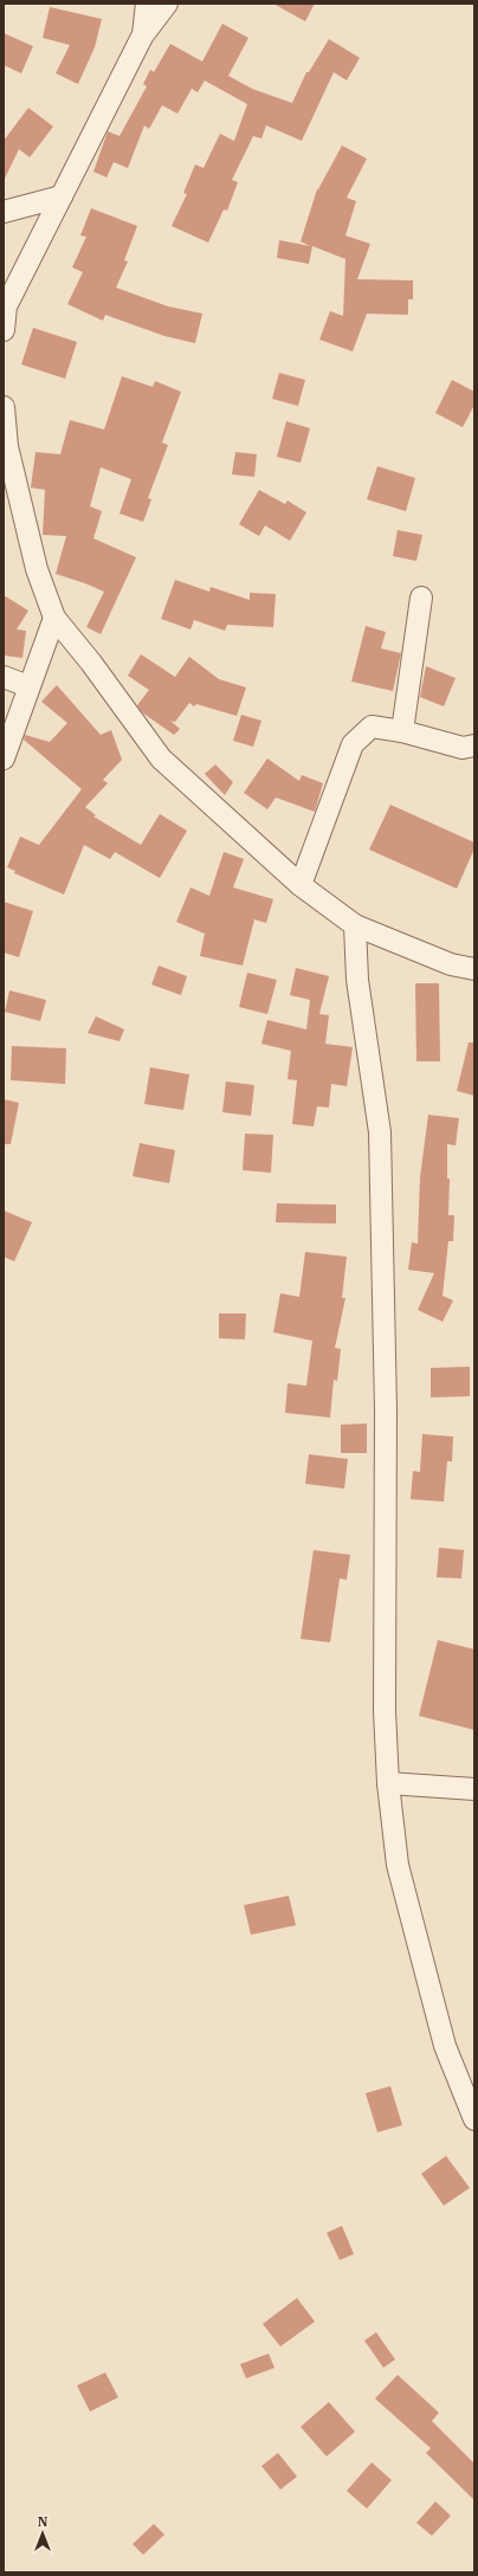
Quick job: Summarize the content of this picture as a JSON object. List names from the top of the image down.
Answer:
{
  "north": "top"
}
